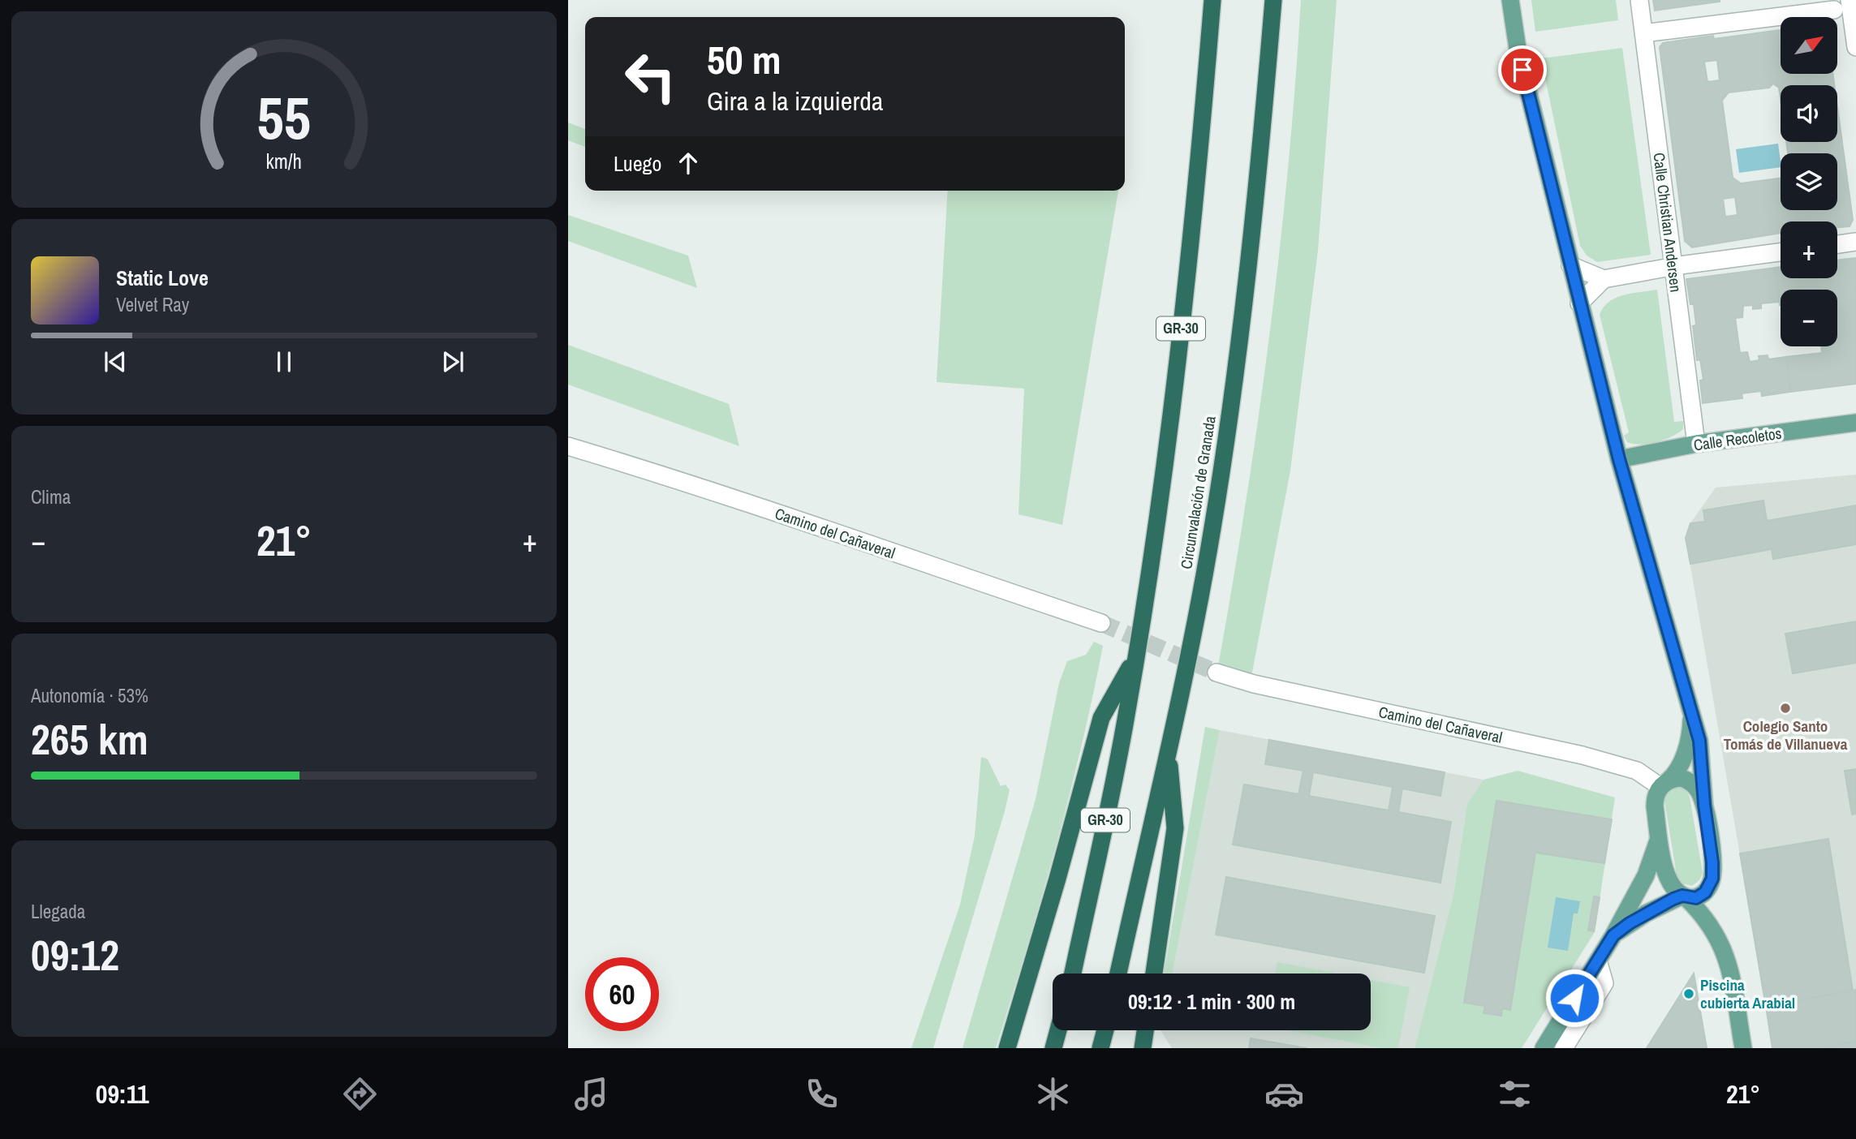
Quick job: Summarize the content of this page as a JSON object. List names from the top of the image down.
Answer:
{
  "streets": {
    "highway": ["GR-30", "Circunvalación de Granada"],
    "main road": ["Calle Recoletos"],
    "street": ["Calle Christian Andersen", "Camino del Cañaveral"]
  },
  "crossings": [
    ["Calle Christian Andersen", "Calle Recoletos"]
  ],
  "places": ["Colegio Santo Tomás de Villanueva", "Piscina cubierta Arabial"],
  "north": "top right",
  "page": {
    "map_buttons": ["+", "−"],
    "turn": ["50 m", "Gira a la izquierda"],
    "then": "Luego",
    "song": ["Static Love", "Velvet Ray"],
    "tile": [
      "Clima",
      ["Autonomía · 53%", "265 km"],
      ["Llegada", "09:12"]
    ],
    "heat": ["−", "21°", "+"],
    "limit": "60",
    "trip": "09:12 · 1 min · 300 m",
    "tabs": ["09:11", "21°"],
    "gauge": ["55", "km/h"]
  }
}
